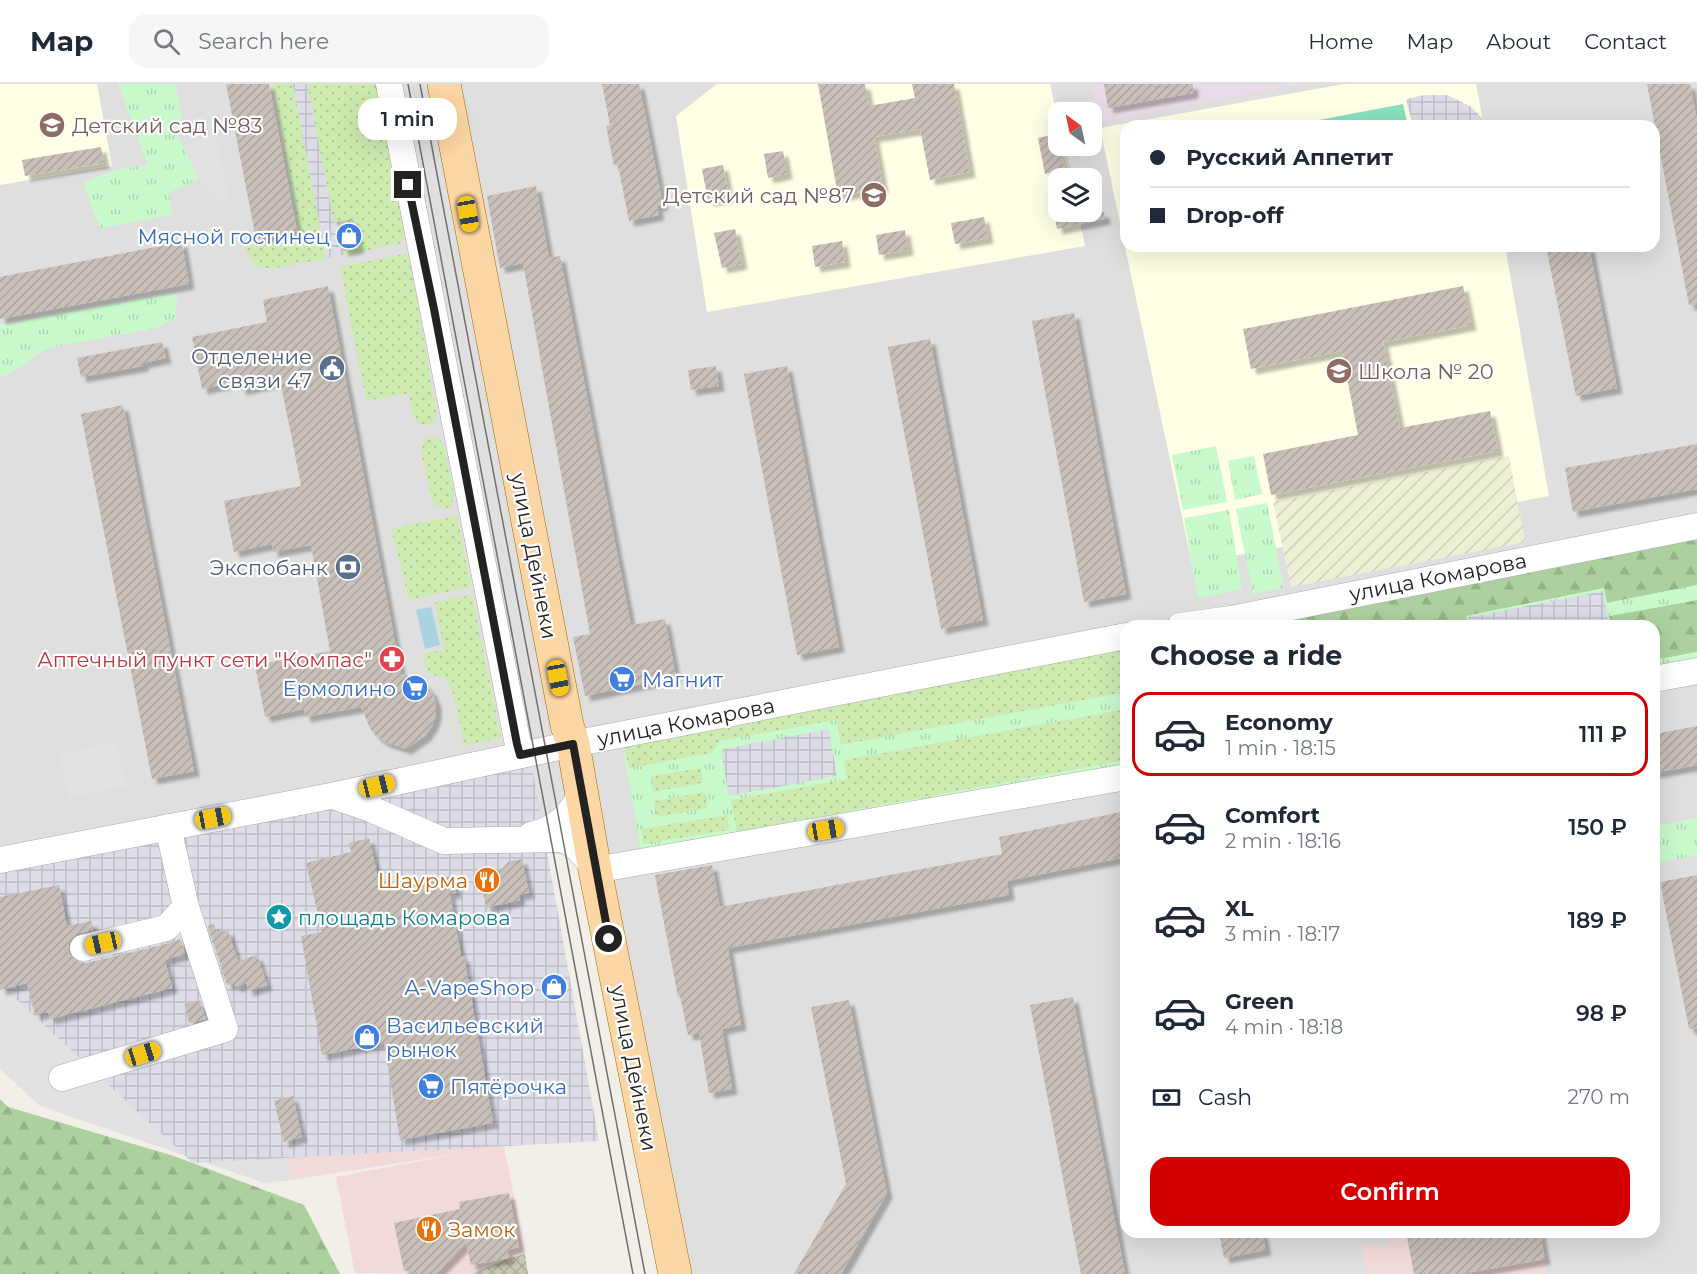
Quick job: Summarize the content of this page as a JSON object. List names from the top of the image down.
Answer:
{
  "streets": {
    "main road": ["улица Дейнеки"],
    "street": ["улица Комарова"]
  },
  "crossings": [
    ["улица Дейнеки", "улица Комарова"]
  ],
  "places": {
    "school or university": ["Детский сад №83", "Детский сад №87", "Школа № 20"],
    "shop": ["Мясной гостинец", "A-VapeShop", "Васильевский рынок"],
    "public building": ["Отделение связи 47"],
    "bank": ["Экспобанк"],
    "pharmacy": ["Аптечный пункт сети \"Компас\""],
    "supermarket": ["Магнит", "Ермолино", "Пятёрочка"],
    "restaurant": ["Шаурма", "Замок"],
    "place": ["площадь Комарова"]
  },
  "north": "top left",
  "page": {
    "header": "Map",
    "search": "Search here",
    "nav": [
      "Home",
      "Map",
      "About",
      "Contact"
    ],
    "bubble": "1 min",
    "banner": ["Русский Аппетит", "Drop-off"],
    "heading": "Choose a ride",
    "list": [
      {
        "name": "Economy",
        "note": "1 min · 18:15",
        "value": "111 ₽"
      },
      {
        "name": "Comfort",
        "note": "2 min · 18:16",
        "value": "150 ₽"
      },
      {
        "name": "XL",
        "note": "3 min · 18:17",
        "value": "189 ₽"
      },
      {
        "name": "Green",
        "note": "4 min · 18:18",
        "value": "98 ₽"
      }
    ],
    "pay": ["Cash", "270 m"],
    "buttons": "Confirm"
  }
}
